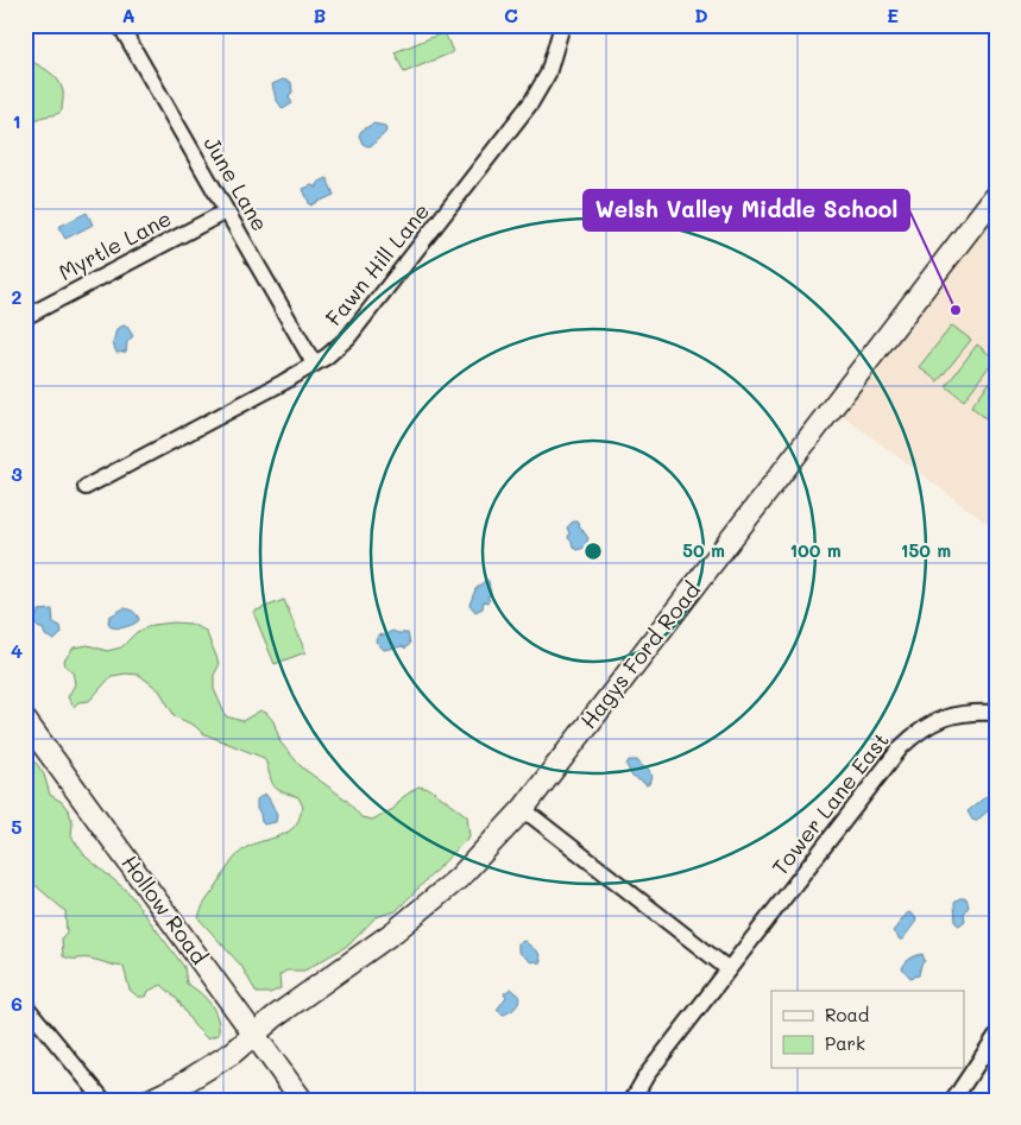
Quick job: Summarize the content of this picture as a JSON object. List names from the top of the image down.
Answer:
{
  "streets": {
    "street": [
      "June Lane",
      "Myrtle Lane",
      "Fawn Hill Lane",
      "Hagys Ford Road",
      "Tower Lane East",
      "Hollow Road"
    ]
  },
  "crossings": [
    ["June Lane", "Myrtle Lane"],
    ["June Lane", "Fawn Hill Lane"],
    ["Hagys Ford Road", "Hollow Road"]
  ],
  "places": ["Welsh Valley Middle School"],
  "legend": ["Road", "Park"],
  "grid": {
    "columns": [
      "A",
      "B",
      "C",
      "D",
      "E"
    ],
    "rows": [
      "1",
      "2",
      "3",
      "4",
      "5",
      "6"
    ]
  },
  "rings": ["50 m", "100 m", "150 m"]
}
